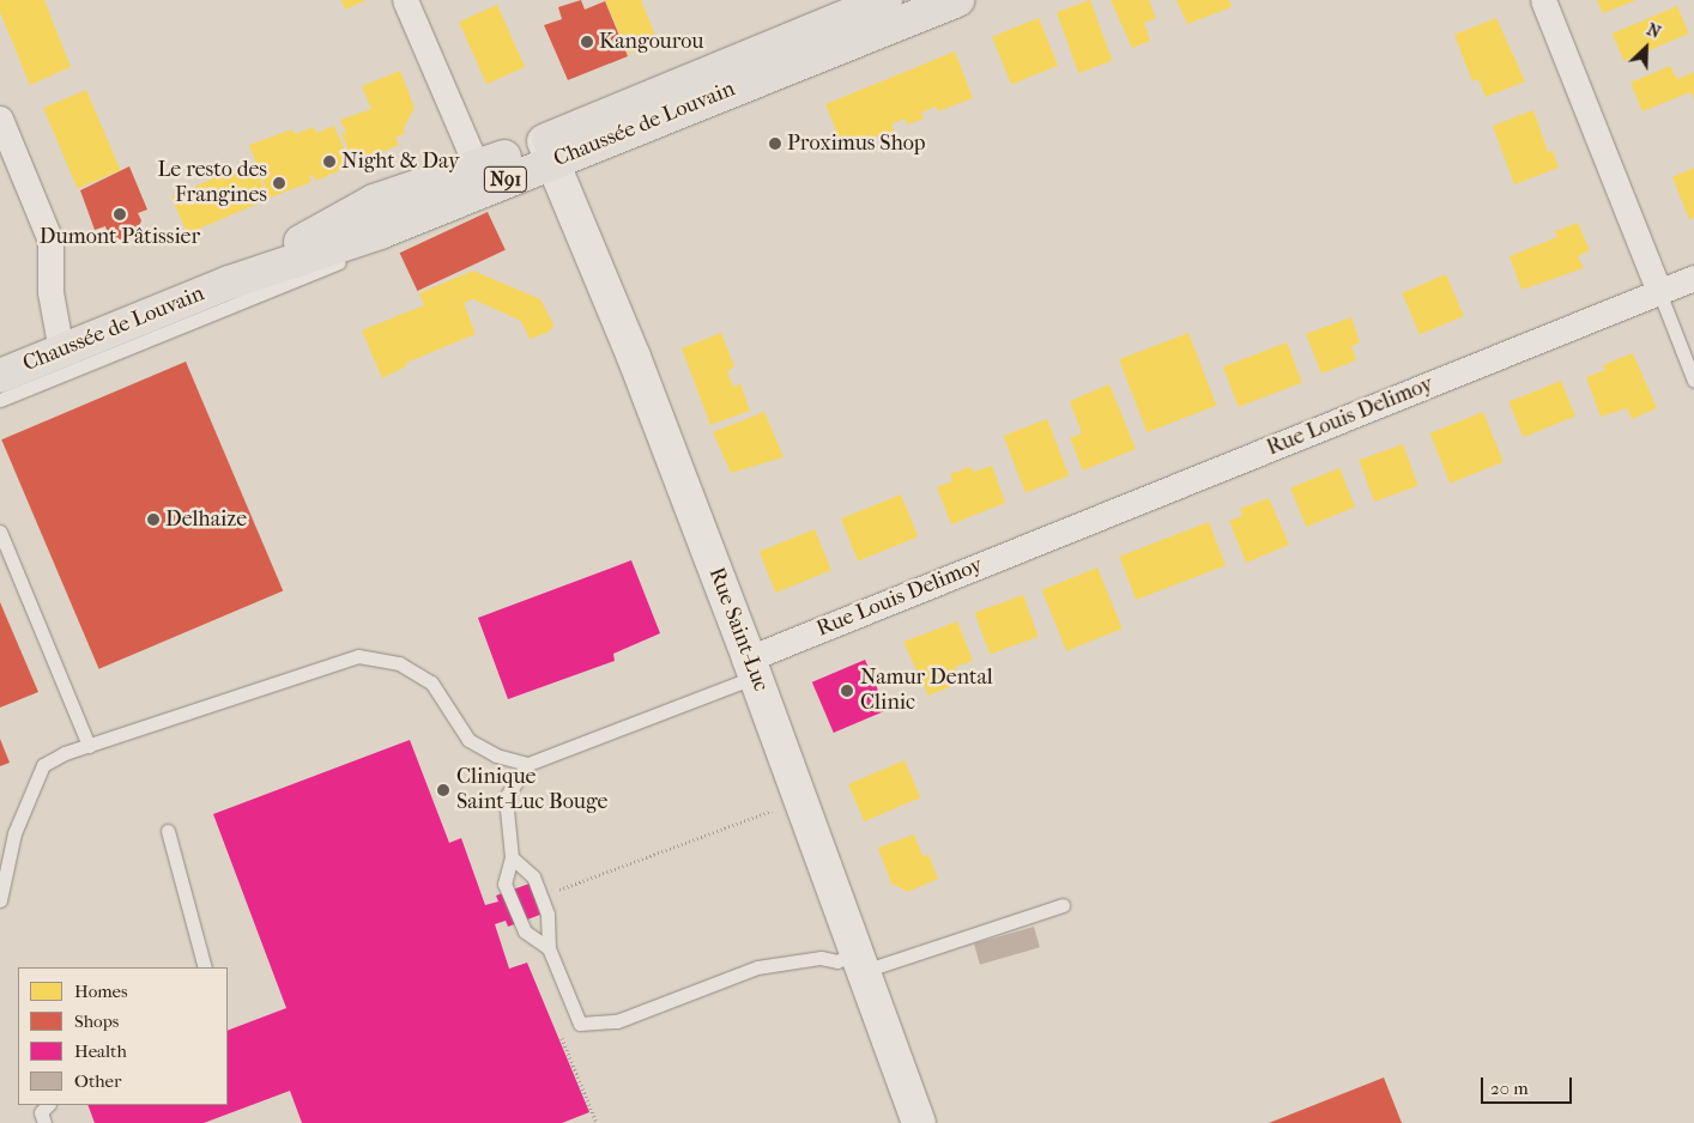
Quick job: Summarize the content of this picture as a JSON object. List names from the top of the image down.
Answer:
{
  "streets": {
    "main road": ["Chaussée de Louvain", "N91"],
    "street": ["Rue Louis Delimoy", "Rue Saint-Luc"]
  },
  "crossings": [
    ["Chaussée de Louvain", "Rue Saint-Luc"],
    ["Rue Louis Delimoy", "Rue Saint-Luc"]
  ],
  "places": [
    "Kangourou",
    "Proximus Shop",
    "Night & Day",
    "Le resto des Frangines",
    "Dumont Pâtissier",
    "Delhaize",
    "Namur Dental Clinic",
    "Clinique Saint-Luc Bouge"
  ],
  "legend": [
    "Homes",
    "Shops",
    "Health",
    "Other"
  ],
  "scale_bar": "20 m",
  "north": "top right"
}
